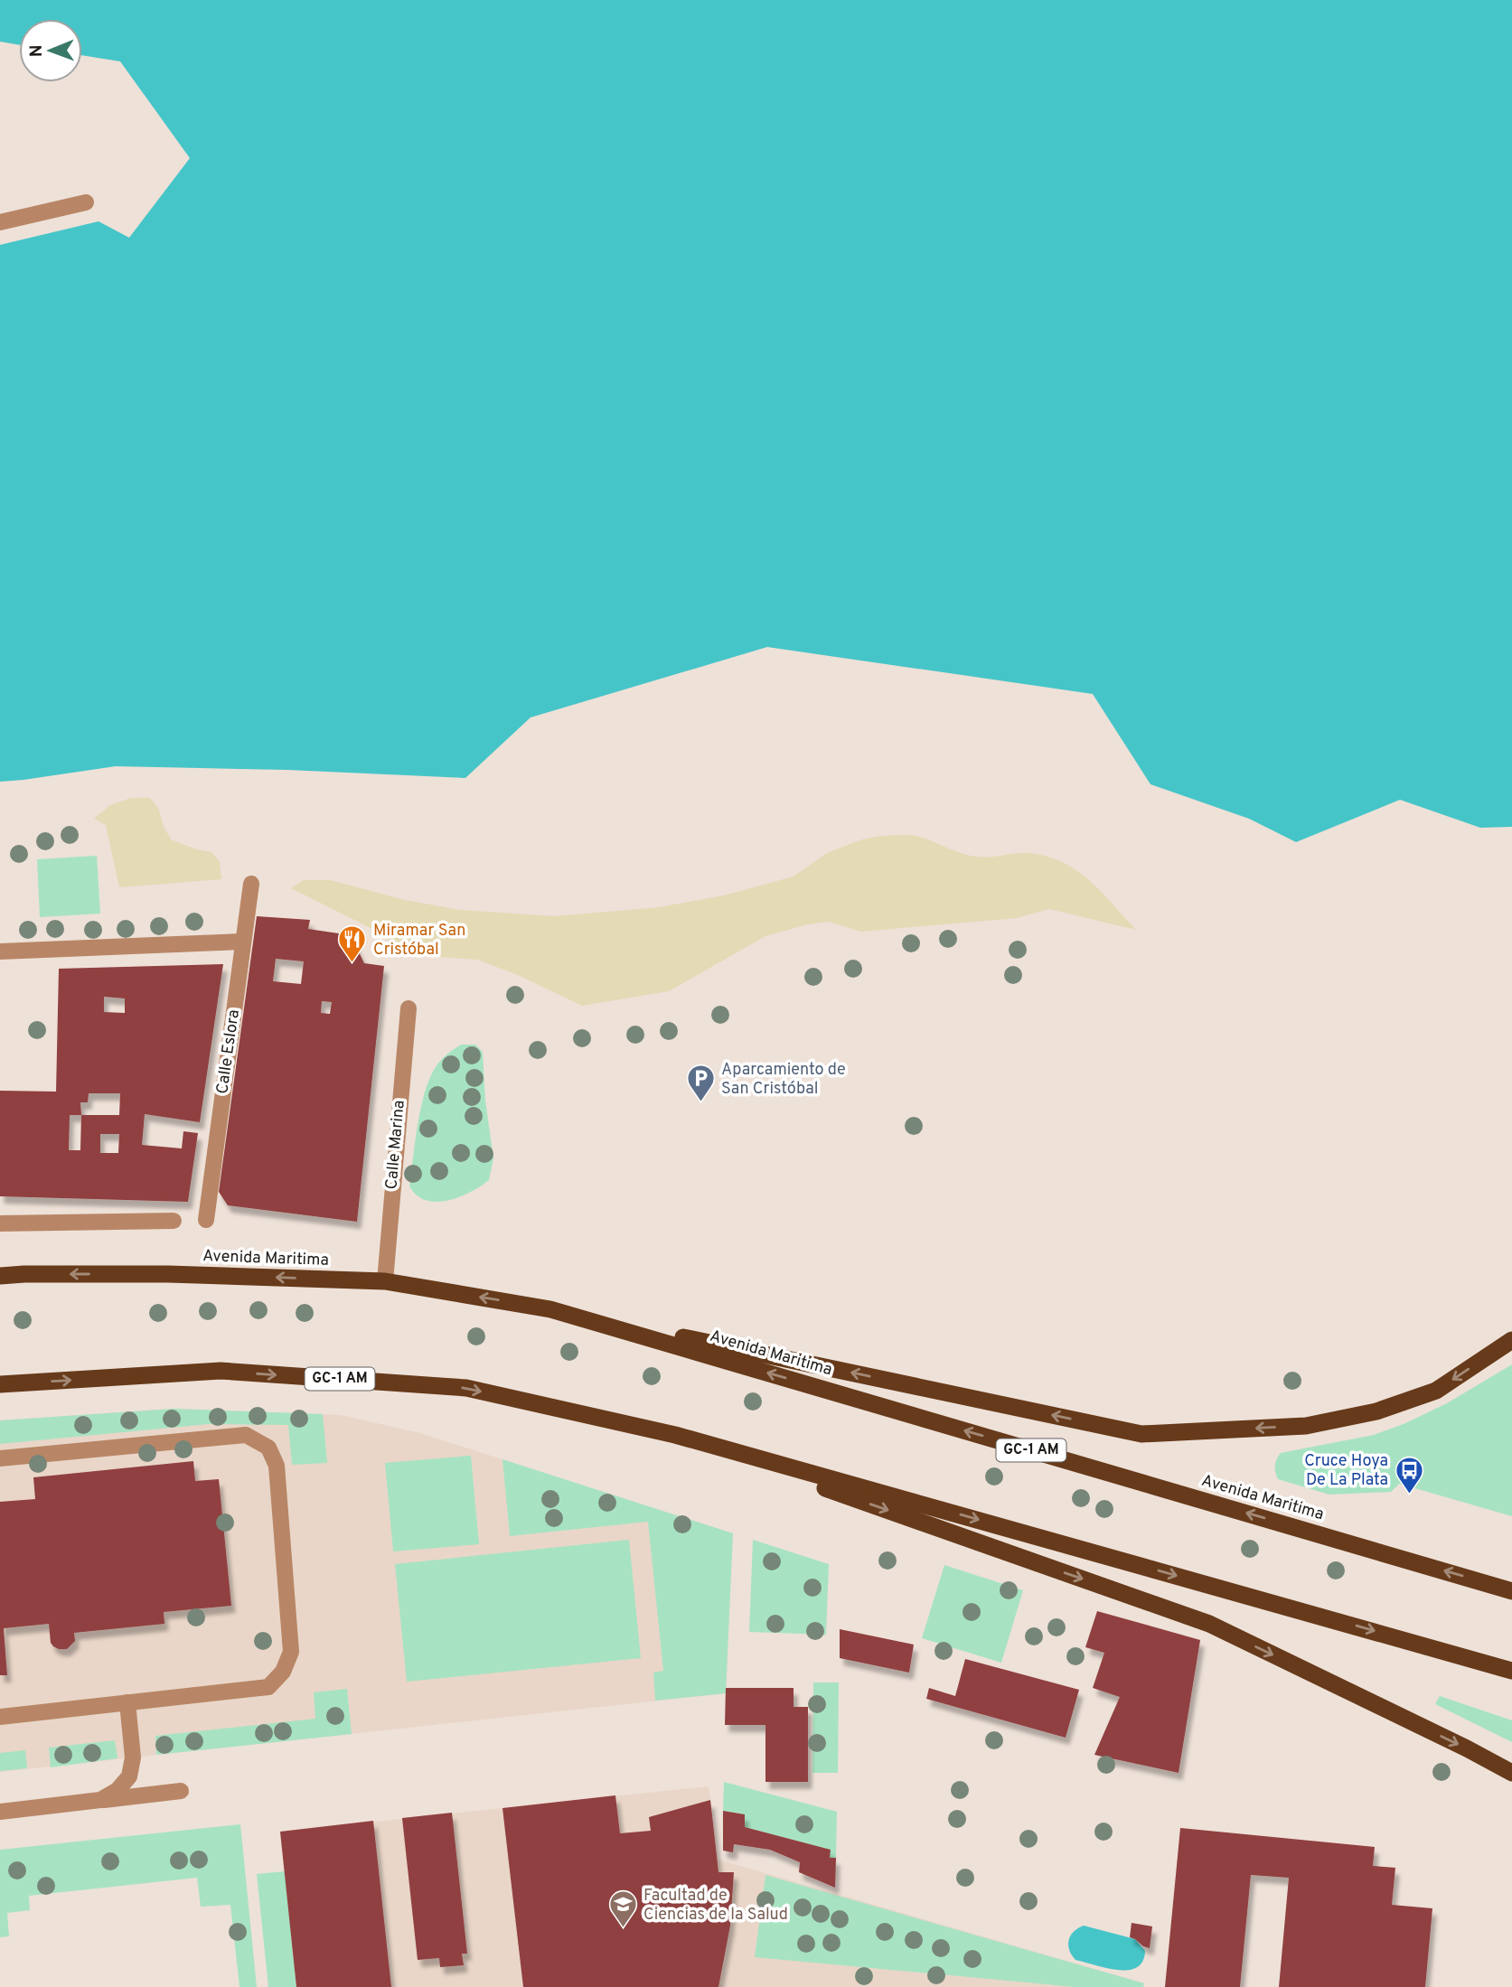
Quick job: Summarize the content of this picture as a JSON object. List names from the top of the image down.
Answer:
{
  "streets": {
    "highway": ["Avenida Maritima", "GC-1 AM"],
    "street": ["Calle Eslora", "Calle Marina"]
  },
  "crossings": [
    ["Calle Marina", "Avenida Maritima"]
  ],
  "places": {
    "restaurant": ["Miramar San Cristóbal"],
    "parking": ["Aparcamiento de San Cristóbal"],
    "bus stop": ["Cruce Hoya De La Plata"],
    "school or university": ["Facultad de Ciencias de la Salud"]
  },
  "north": "left"
}
